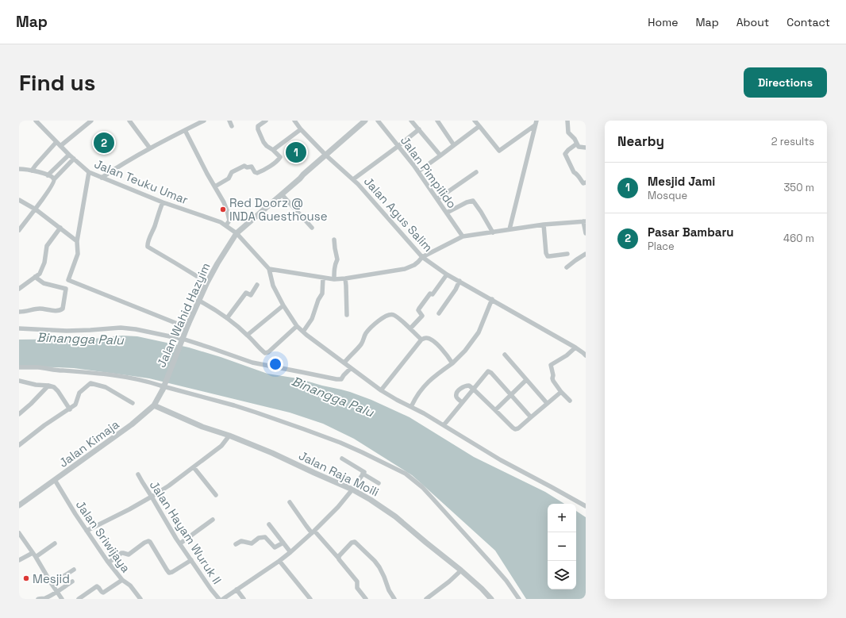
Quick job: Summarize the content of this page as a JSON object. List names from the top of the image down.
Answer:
{
  "streets": {
    "street": [
      "Jalan Pimpilido",
      "Jalan Teuku Umar",
      "Jalan Agus Salim",
      "Jalan Wahid Hazyim",
      "Jalan Kimaja",
      "Jalan Raja Moili",
      "Jalan Hayam Wuruk II",
      "Jalan Sriwijaya"
    ]
  },
  "crossings": [
    ["Jalan Teuku Umar", "Jalan Wahid Hazyim"],
    ["Jalan Agus Salim", "Jalan Wahid Hazyim"],
    ["Jalan Wahid Hazyim", "Jalan Kimaja"],
    ["Jalan Kimaja", "Jalan Raja Moili"],
    ["Jalan Kimaja", "Jalan Sriwijaya"]
  ],
  "water": ["Binangga Palu"],
  "places": ["Red Doorz @ INDA Guesthouse", "Mesjid"],
  "page": {
    "header": "Map",
    "nav": [
      "Home",
      "Map",
      "About",
      "Contact"
    ],
    "buttons": "Directions",
    "title": "Find us",
    "heading": ["Nearby", "2 results"],
    "pins": ["2", "1"],
    "list": [
      {
        "mark": "1",
        "name": "Mesjid Jami",
        "note": "Mosque",
        "value": "350 m"
      },
      {
        "mark": "2",
        "name": "Pasar Bambaru",
        "note": "Place",
        "value": "460 m"
      }
    ],
    "map_buttons": ["+", "−"]
  }
}
